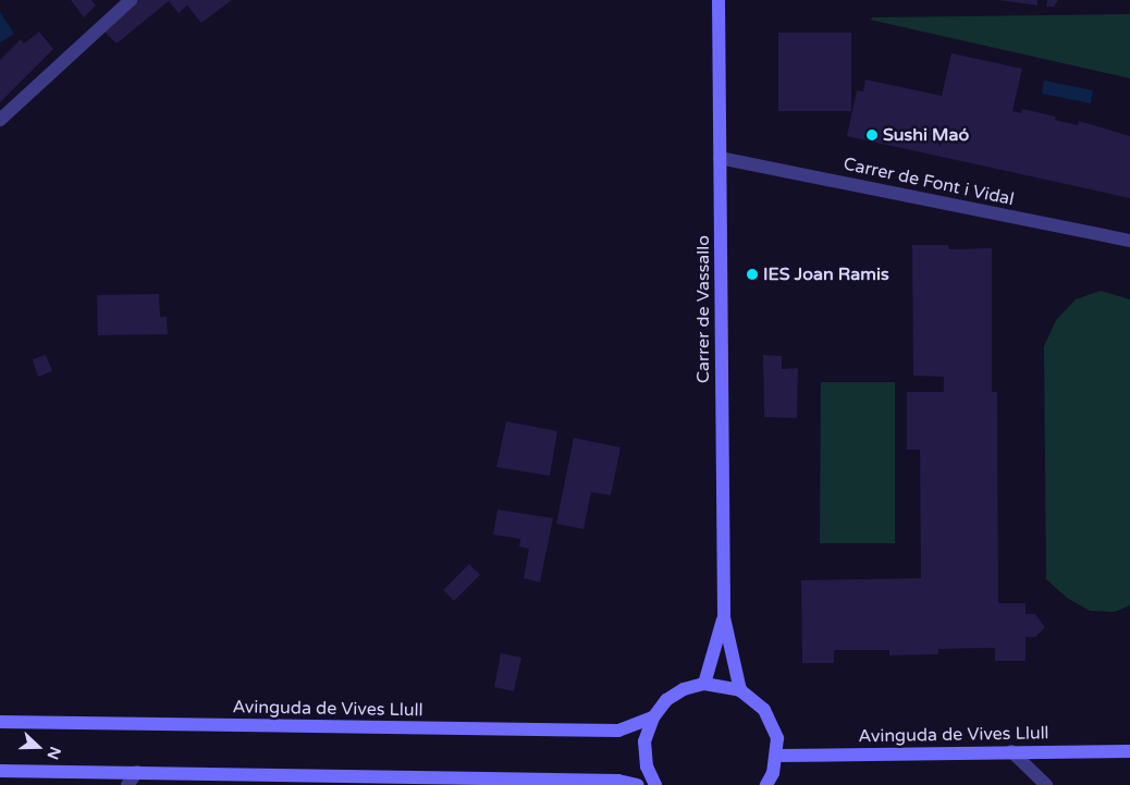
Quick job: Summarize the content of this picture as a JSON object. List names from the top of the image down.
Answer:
{
  "streets": {
    "street": ["Carrer de Font i Vidal", "Carrer de Vassallo", "Avinguda de Vives Llull"]
  },
  "crossings": [
    ["Carrer de Font i Vidal", "Carrer de Vassallo"]
  ],
  "places": ["Sushi Maó", "IES Joan Ramis"],
  "north": "right"
}
